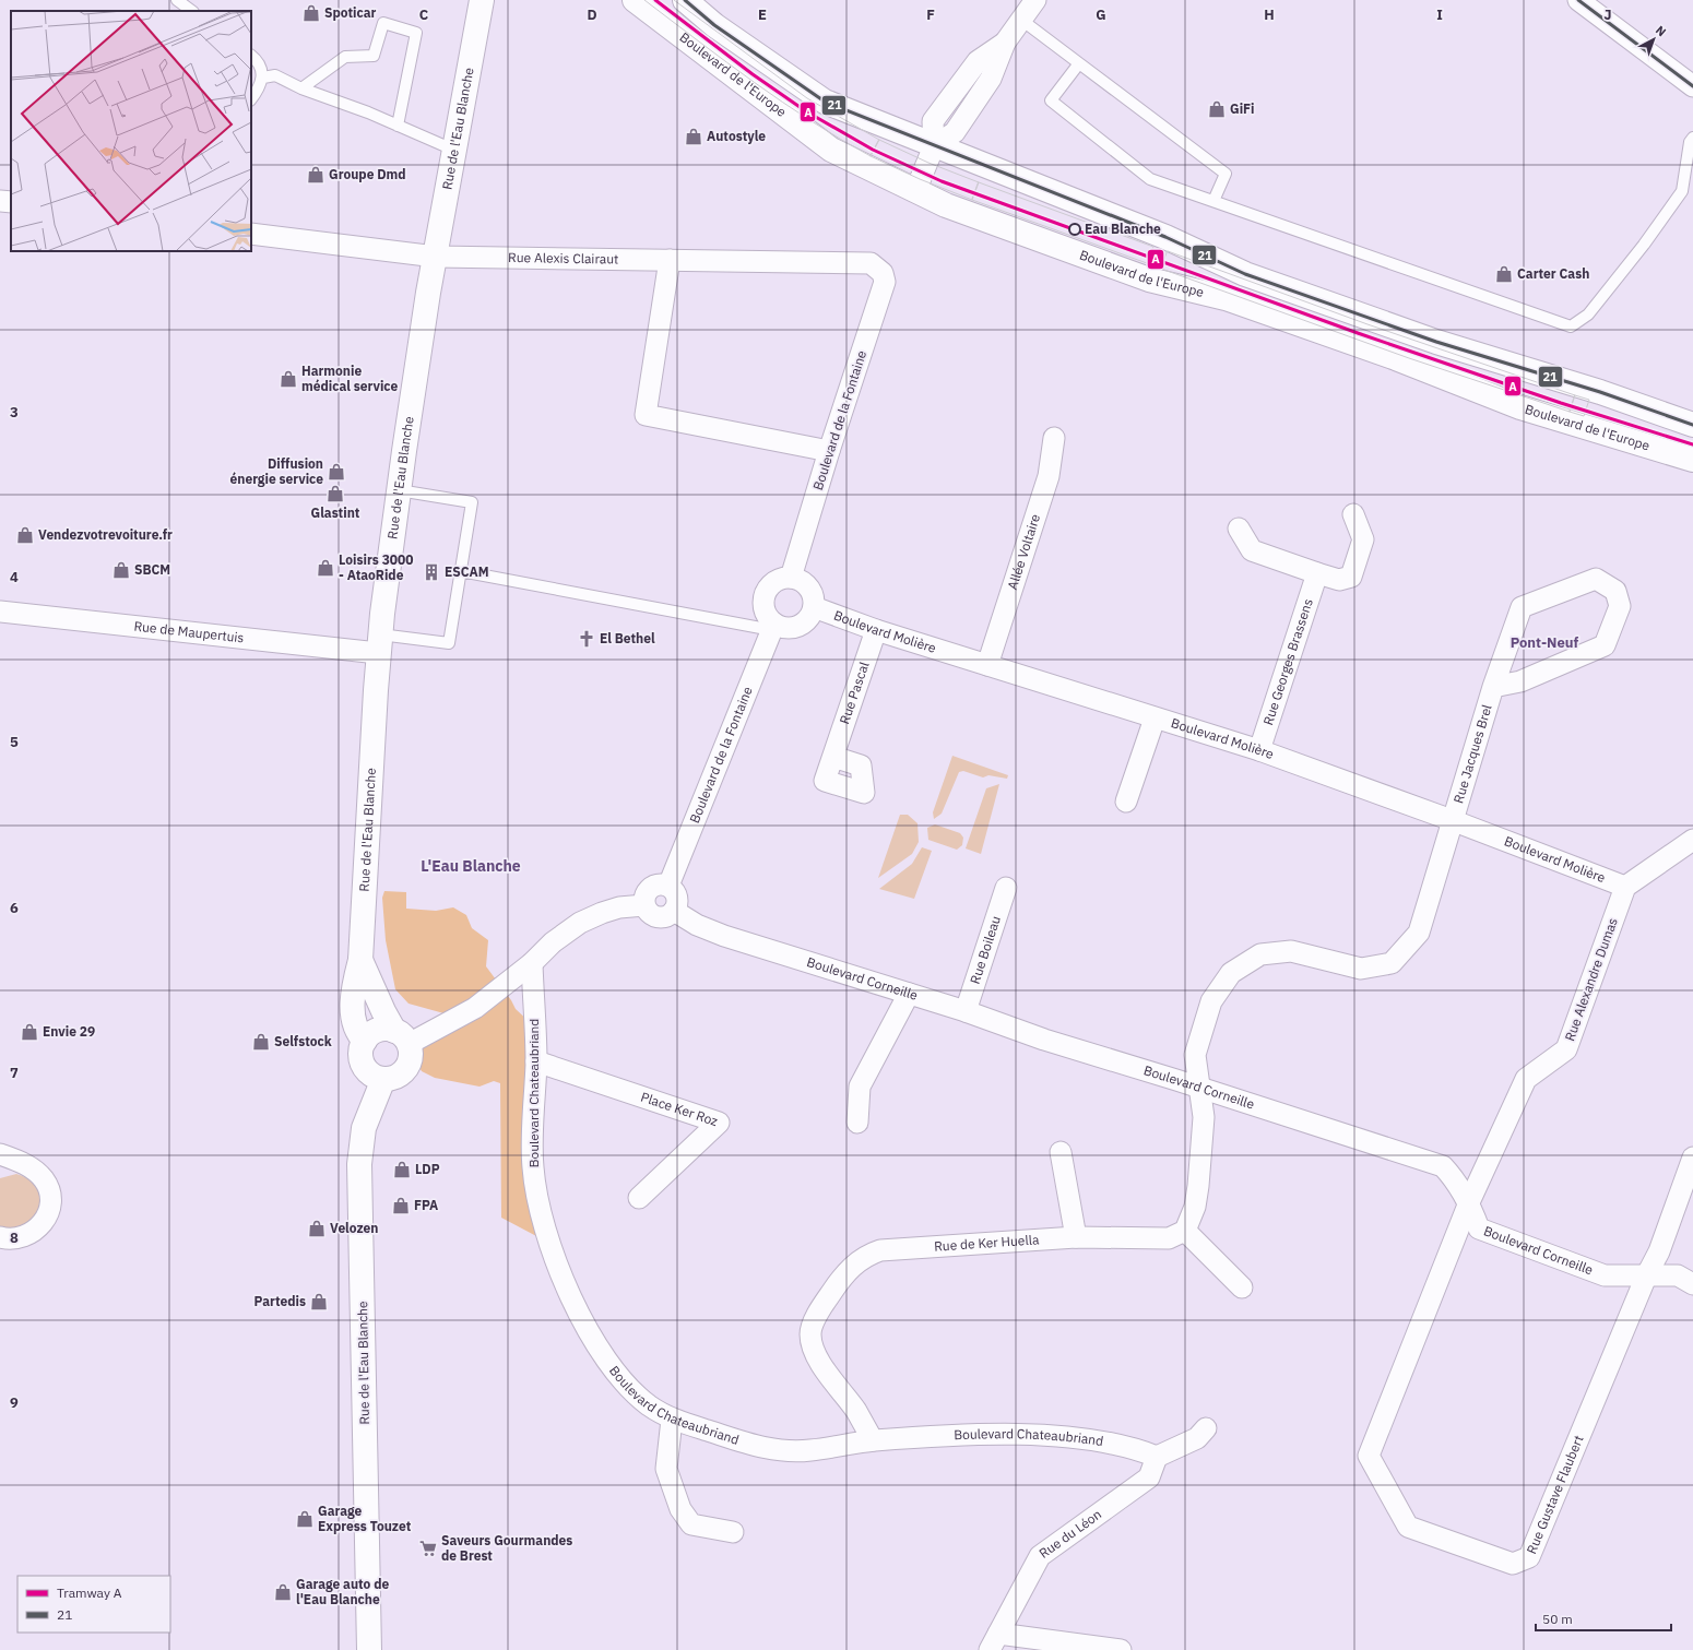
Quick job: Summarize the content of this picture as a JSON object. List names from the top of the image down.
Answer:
{
  "streets": {
    "main road": ["Boulevard de l'Europe", "Rue de l'Eau Blanche"],
    "street": [
      "Rue Alexis Clairaut",
      "Boulevard de la Fontaine",
      "Allée Voltaire",
      "Boulevard Molière",
      "Rue de Maupertuis",
      "Rue Georges Brassens",
      "Rue Pascal",
      "Rue Jacques Brel",
      "Rue Boileau",
      "Boulevard Corneille",
      "Rue Alexandre Dumas",
      "Boulevard Chateaubriand",
      "Place Ker Roz",
      "Rue de Ker Huella",
      "Rue Gustave Flaubert",
      "Rue du Léon"
    ]
  },
  "crossings": [
    ["Rue de l'Eau Blanche", "Rue Alexis Clairaut"],
    ["Rue de l'Eau Blanche", "Rue de Maupertuis"],
    ["Rue Alexis Clairaut", "Boulevard de la Fontaine"],
    ["Boulevard de la Fontaine", "Boulevard Molière"],
    ["Boulevard de la Fontaine", "Boulevard Corneille"],
    ["Allée Voltaire", "Boulevard Molière"],
    ["Boulevard Molière", "Rue Georges Brassens"],
    ["Boulevard Molière", "Rue Pascal"],
    ["Boulevard Molière", "Rue Jacques Brel"],
    ["Boulevard Molière", "Rue Alexandre Dumas"],
    ["Rue Jacques Brel", "Boulevard Corneille"],
    ["Rue Boileau", "Boulevard Corneille"],
    ["Boulevard Corneille", "Rue Alexandre Dumas"],
    ["Boulevard Corneille", "Rue Gustave Flaubert"],
    ["Rue Alexandre Dumas", "Rue Gustave Flaubert"],
    ["Boulevard Chateaubriand", "Place Ker Roz"],
    ["Boulevard Chateaubriand", "Rue de Ker Huella"],
    ["Boulevard Chateaubriand", "Rue du Léon"]
  ],
  "districts": ["Pont-Neuf", "L'Eau Blanche"],
  "places": {
    "shop": [
      "Spoticar",
      "GiFi",
      "Autostyle",
      "Groupe Dmd",
      "Carter Cash",
      "Harmonie médical service",
      "Diffusion énergie service",
      "Glastint",
      "Vendezvotrevoiture.fr",
      "Loisirs 3000 - AtaoRide",
      "SBCM",
      "Envie 29",
      "Selfstock",
      "LDP",
      "FPA",
      "Velozen",
      "Partedis",
      "Garage Express Touzet",
      "Garage auto de l'Eau Blanche"
    ],
    "other": ["Eau Blanche"],
    "building": ["ESCAM"],
    "church": ["El Bethel"],
    "supermarket": ["Saveurs Gourmandes de Brest"]
  },
  "lines": ["tram line A", "transit line 21"],
  "legend": ["Tramway A", "21"],
  "scale_bar": "50 m",
  "north": "top right",
  "grid": {
    "columns": [
      "C",
      "D",
      "E",
      "F",
      "G",
      "H",
      "I",
      "J"
    ],
    "rows": [
      "3",
      "4",
      "5",
      "6",
      "7",
      "8",
      "9"
    ]
  }
}
